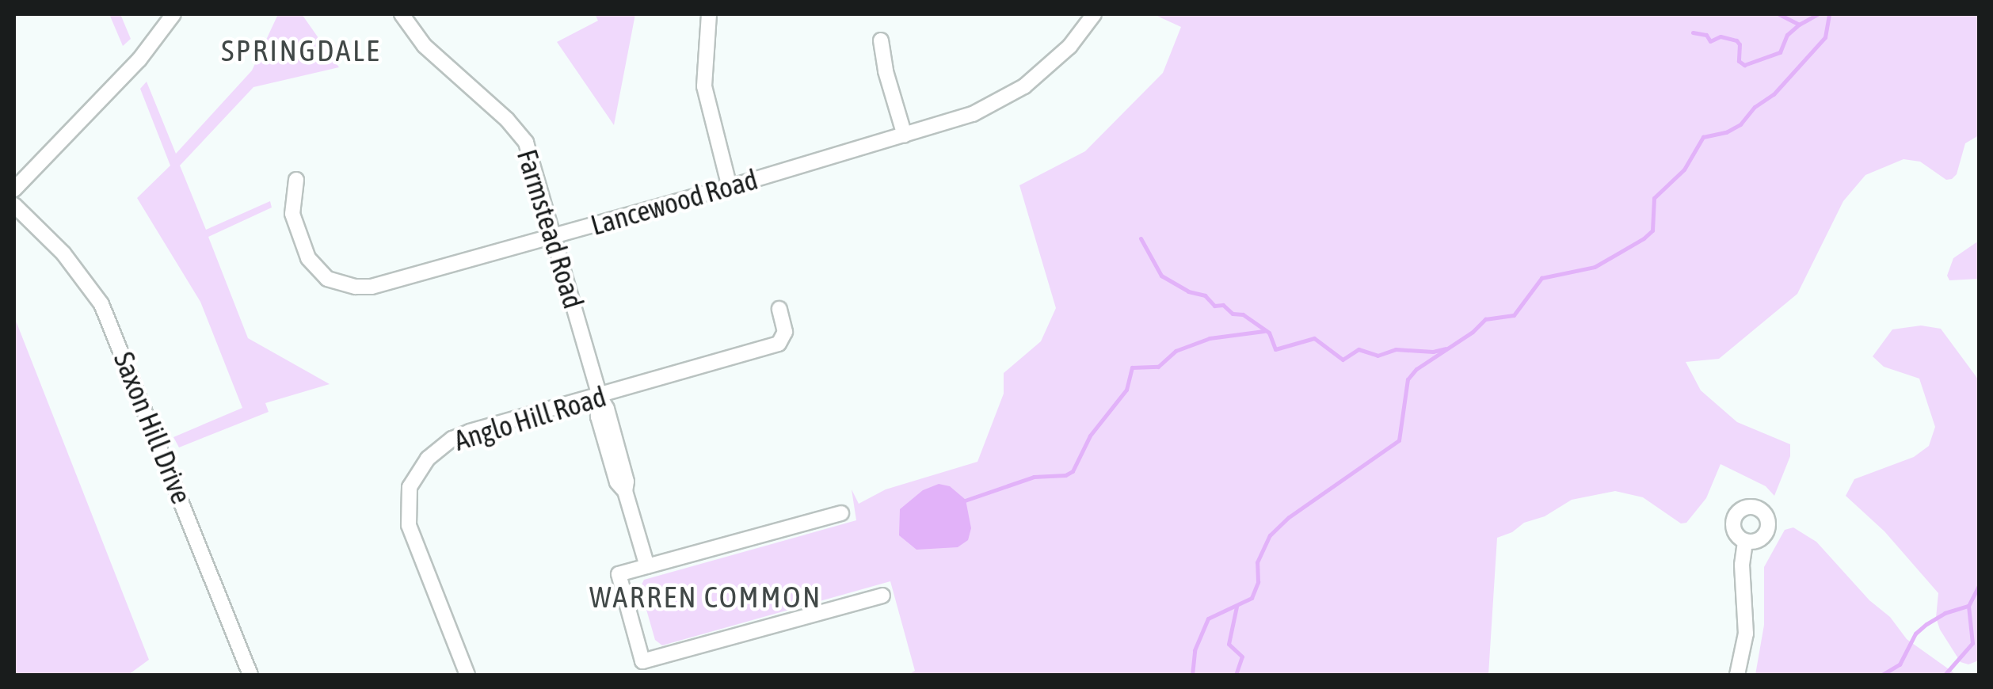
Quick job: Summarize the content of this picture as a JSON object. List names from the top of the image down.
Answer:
{
  "streets": {
    "street": [
      "Lancewood Road",
      "Farmstead Road",
      "Anglo Hill Road",
      "Saxon Hill Drive"
    ]
  },
  "crossings": [
    ["Lancewood Road", "Farmstead Road"],
    ["Farmstead Road", "Anglo Hill Road"]
  ],
  "districts": ["SPRINGDALE", "WARREN COMMON"]
}
